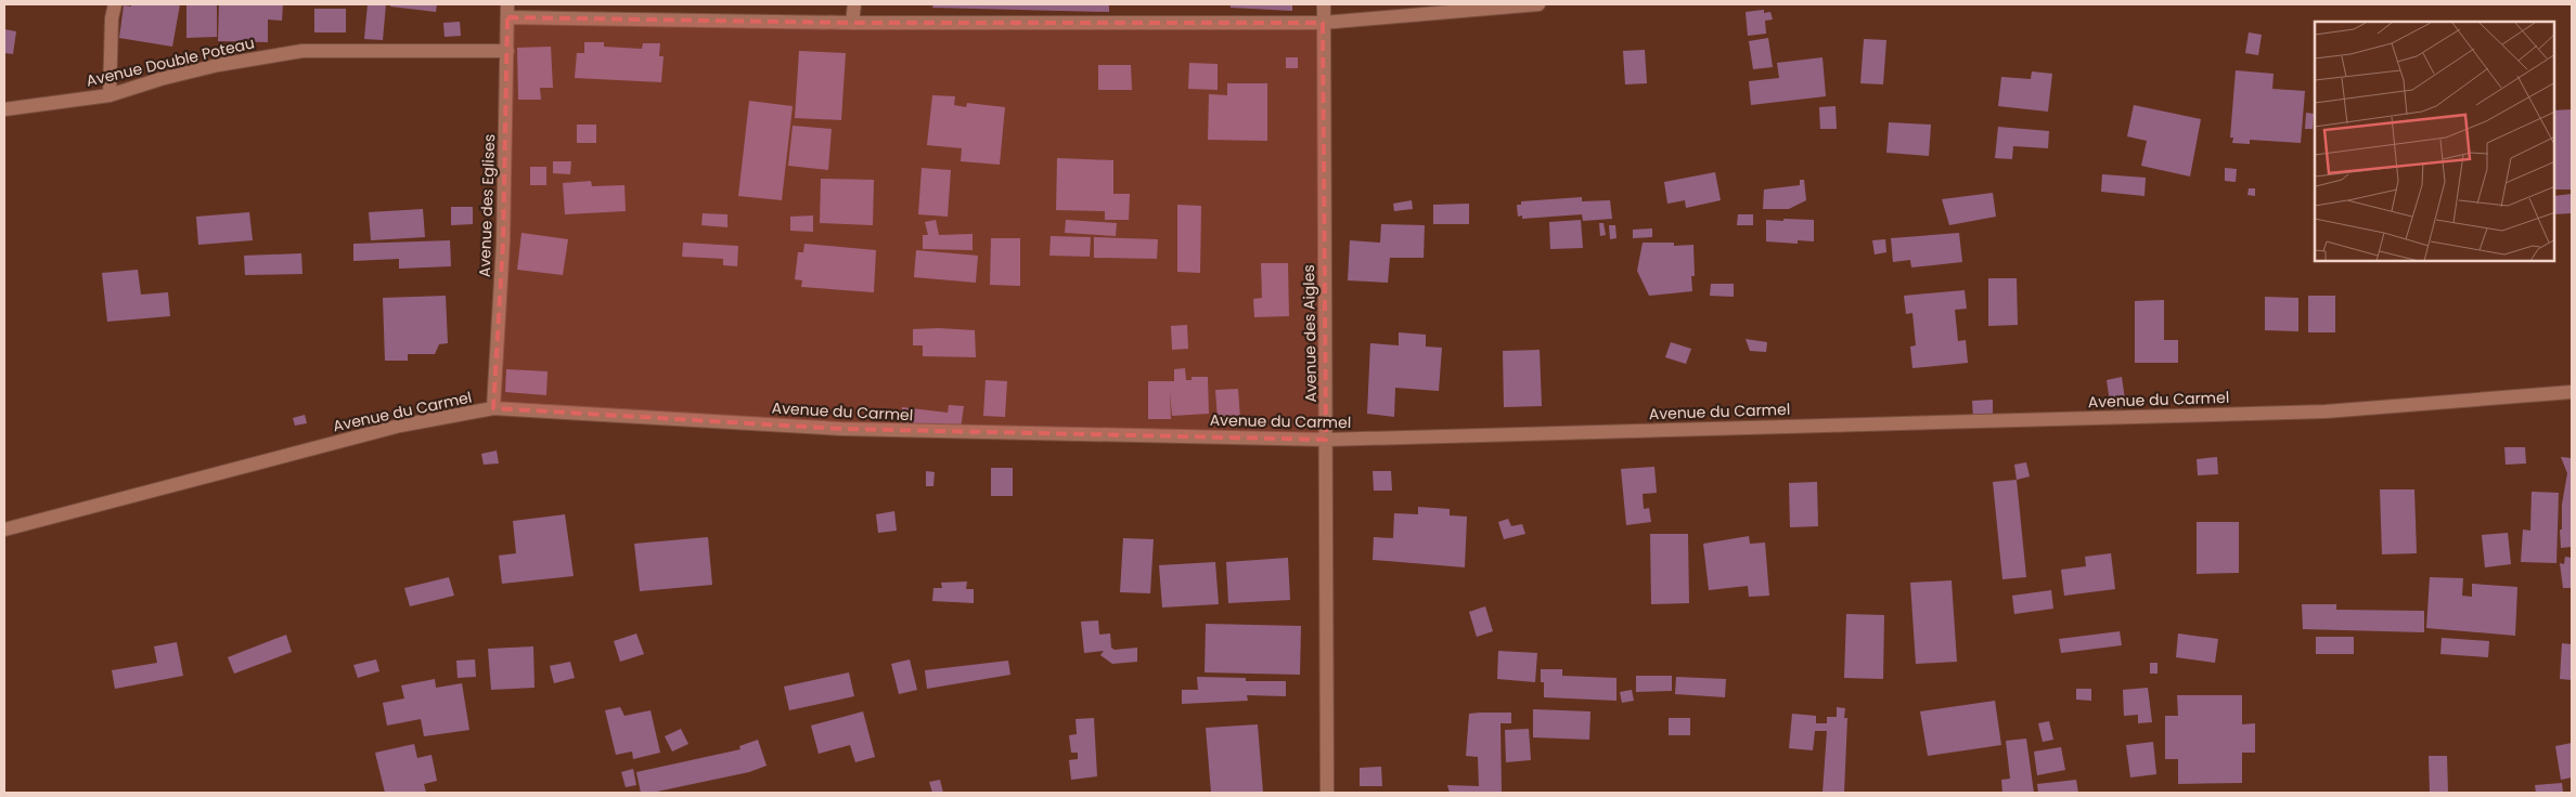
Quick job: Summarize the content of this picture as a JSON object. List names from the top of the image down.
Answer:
{
  "streets": {
    "street": [
      "Avenue Double Poteau",
      "Avenue des Eglises",
      "Avenue des Aigles",
      "Avenue du Carmel"
    ]
  },
  "crossings": [
    ["Avenue Double Poteau", "Avenue des Eglises"],
    ["Avenue des Eglises", "Avenue du Carmel"],
    ["Avenue des Aigles", "Avenue du Carmel"]
  ]
}
